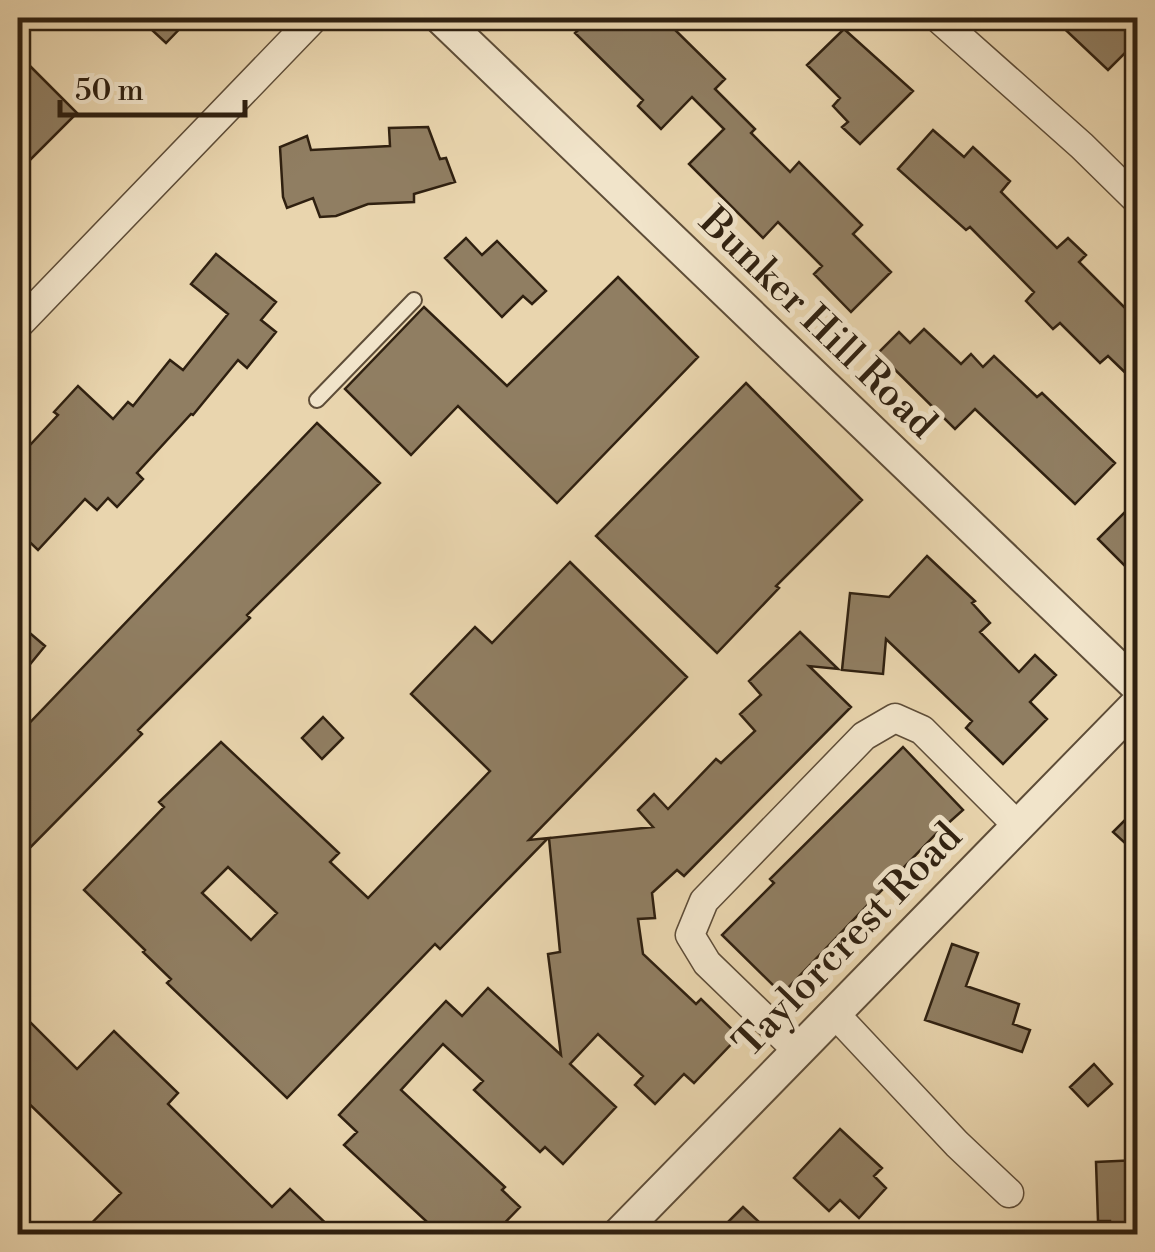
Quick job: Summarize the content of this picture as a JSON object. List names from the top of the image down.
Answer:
{
  "streets": {
    "street": ["Bunker Hill Road", "Taylorcrest Road"]
  },
  "scale_bar": "50 m"
}
